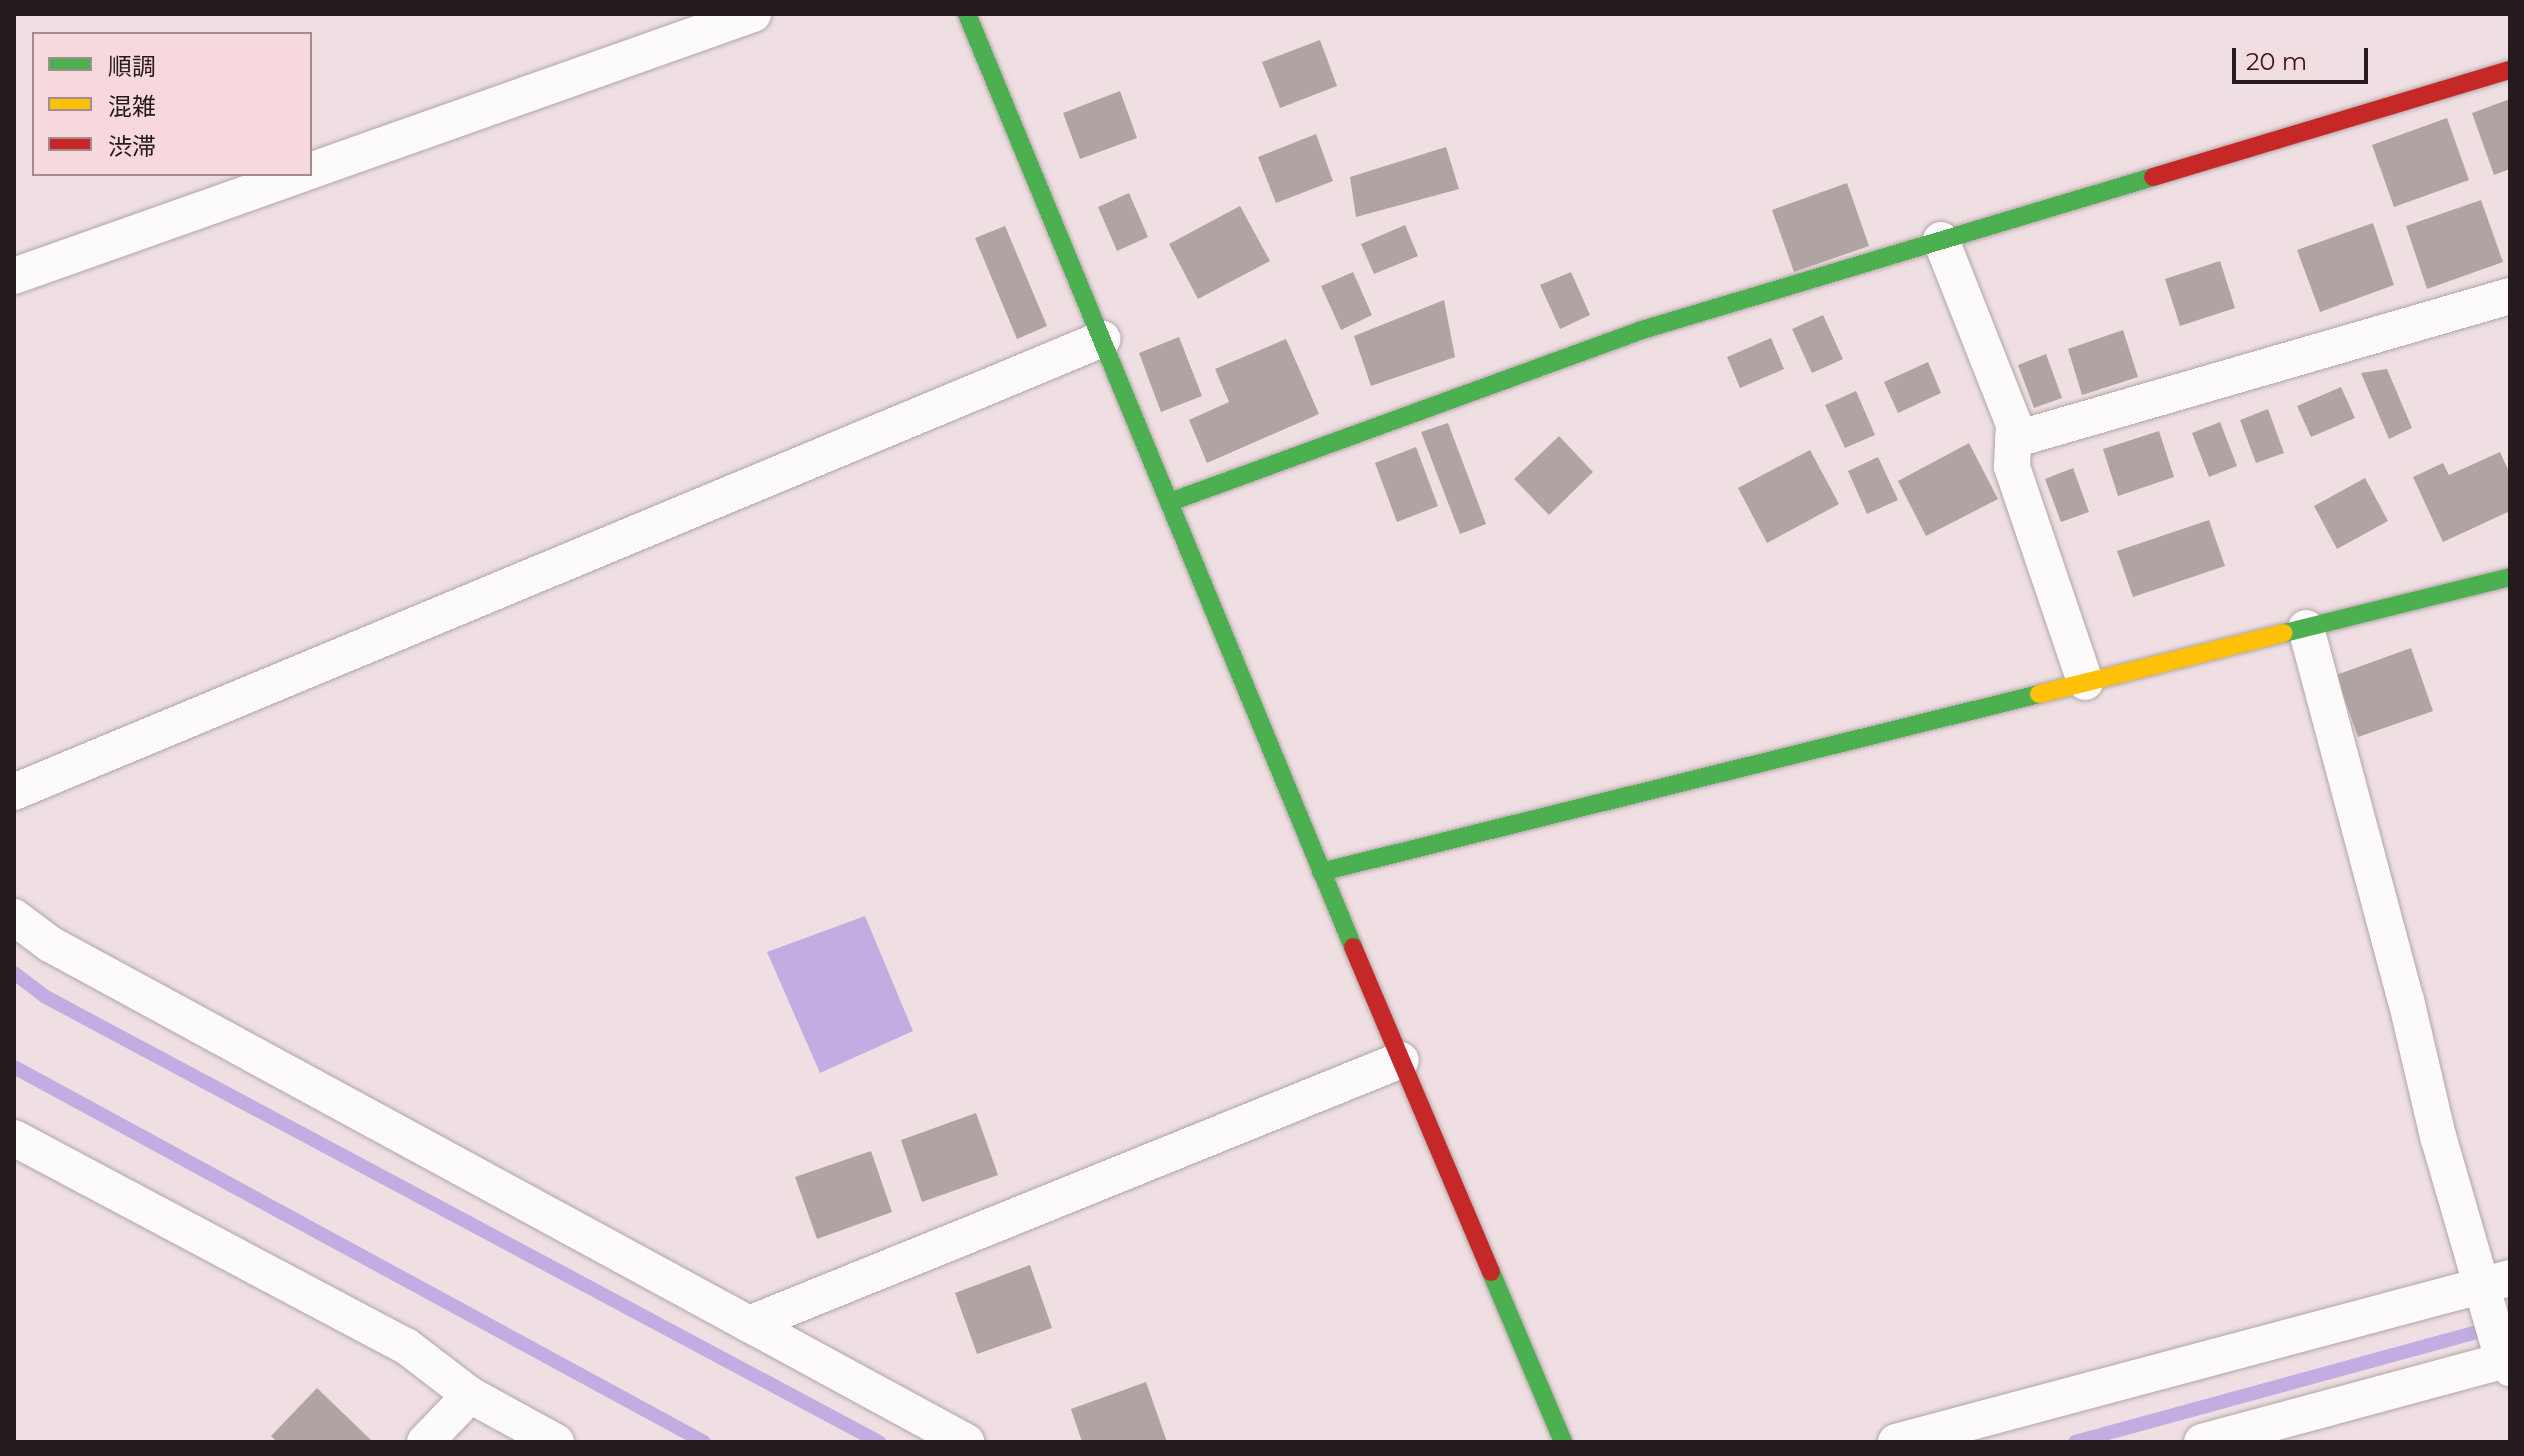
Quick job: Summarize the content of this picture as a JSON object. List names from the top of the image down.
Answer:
{
  "legend": ["順調", "混雑", "渋滞"],
  "scale_bar": "20 m"
}
